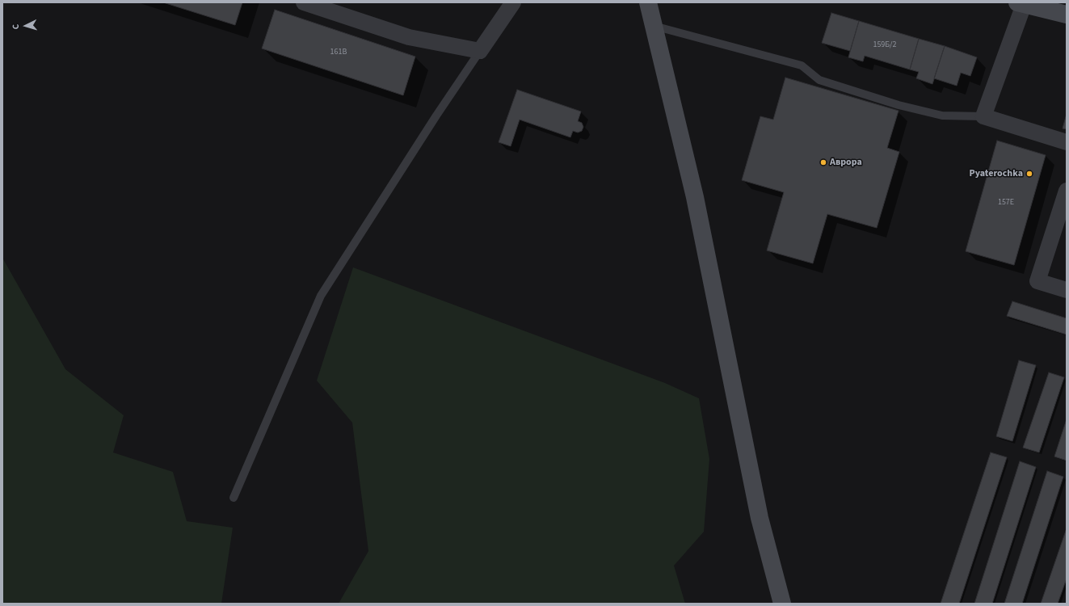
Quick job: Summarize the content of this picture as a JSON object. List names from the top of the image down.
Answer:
{
  "places": ["Аврора", "Pyaterochka"],
  "house_numbers": ["159Б/2", "161В", "157Е"],
  "north": "left"
}
